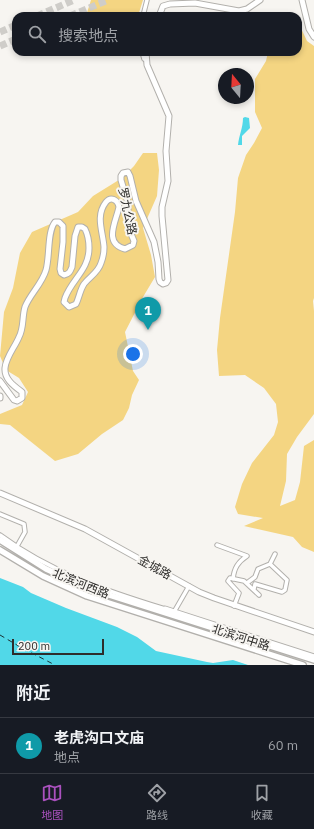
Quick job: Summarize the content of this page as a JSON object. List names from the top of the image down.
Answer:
{
  "streets": {
    "main road": ["北滨河西路", "北滨河中路"],
    "street": ["罗九公路", "金城路"]
  },
  "crossings": [
    ["北滨河西路", "北滨河中路"]
  ],
  "scale_bar": "200 m",
  "north": "top",
  "page": {
    "search": "搜索地点",
    "pins": "1",
    "scale": "200 m",
    "heading": "附近",
    "list": [
      {
        "mark": "1",
        "name": "老虎沟口文庙",
        "note": "地点",
        "value": "60 m"
      }
    ],
    "nav": ["地图", "路线", "收藏"]
  }
}
